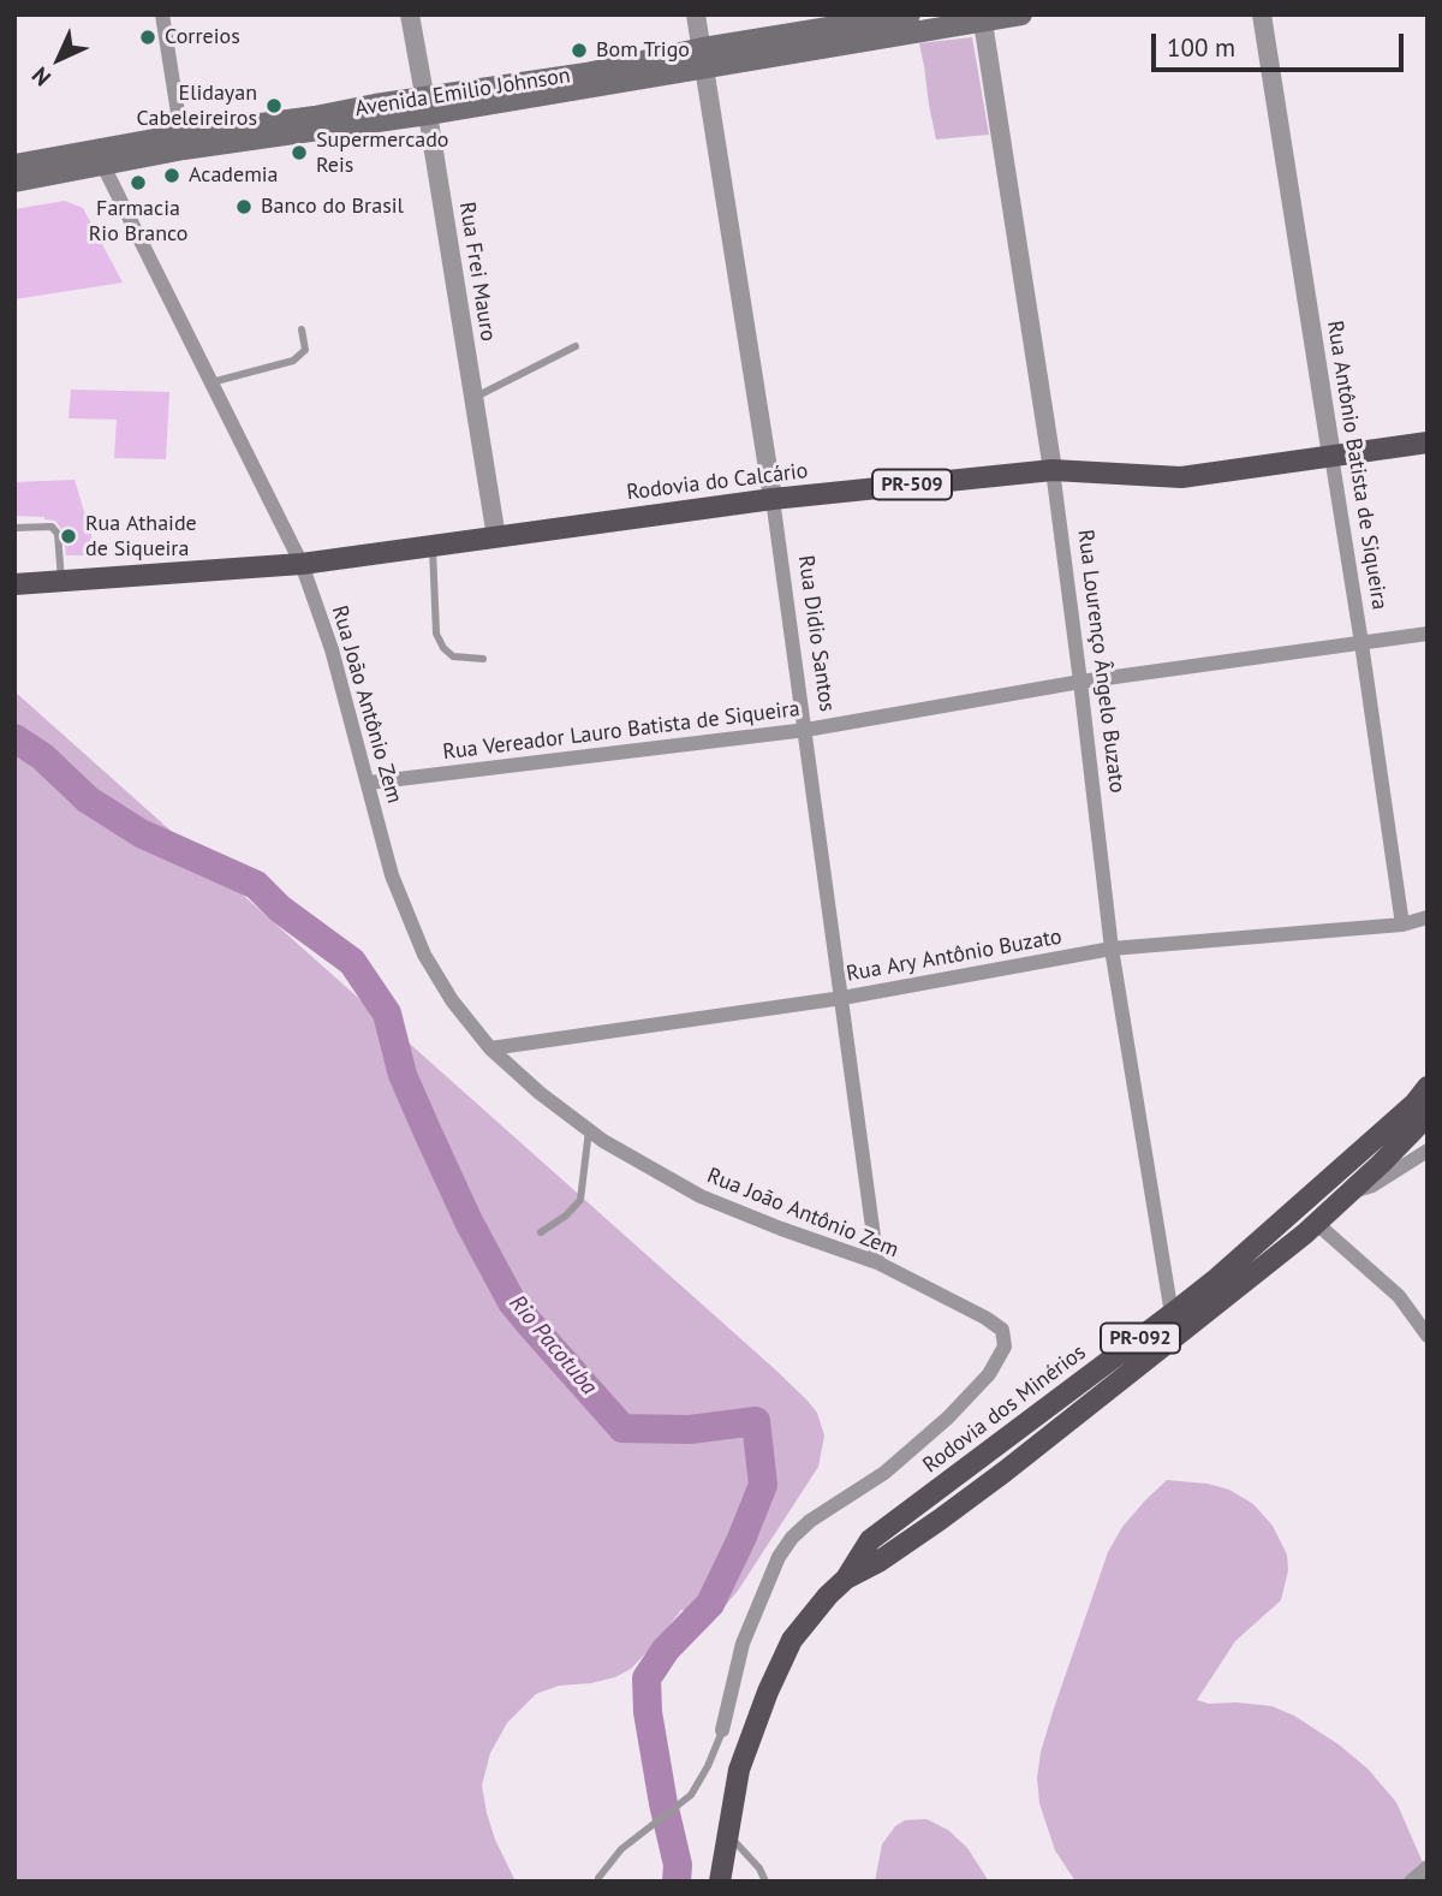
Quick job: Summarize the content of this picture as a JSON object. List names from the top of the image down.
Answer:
{
  "streets": {
    "main road": [
      "Avenida Emilio Johnson",
      "Rodovia do Calcário",
      "PR-509",
      "PR-092",
      "Rodovia dos Minérios"
    ],
    "street": [
      "Rua Frei Mauro",
      "Rua Antônio Batista de Siqueira",
      "Rua Didio Santos",
      "Rua Lourenço Ângelo Buzato",
      "Rua João Antônio Zem",
      "Rua Vereador Lauro Batista de Siqueira",
      "Rua Ary Antônio Buzato"
    ]
  },
  "crossings": [
    ["Avenida Emilio Johnson", "Rua Frei Mauro"],
    ["Avenida Emilio Johnson", "Rua Didio Santos"],
    ["Avenida Emilio Johnson", "Rua Lourenço Ângelo Buzato"],
    ["Avenida Emilio Johnson", "Rua João Antônio Zem"],
    ["Rua Frei Mauro", "Rodovia do Calcário"],
    ["Rua Antônio Batista de Siqueira", "Rodovia do Calcário"],
    ["Rua Antônio Batista de Siqueira", "Rua Vereador Lauro Batista de Siqueira"],
    ["Rua Antônio Batista de Siqueira", "Rua Ary Antônio Buzato"],
    ["Rodovia do Calcário", "Rua Didio Santos"],
    ["Rodovia do Calcário", "Rua Lourenço Ângelo Buzato"],
    ["Rodovia do Calcário", "Rua João Antônio Zem"],
    ["Rua Didio Santos", "Rua João Antônio Zem"],
    ["Rua Didio Santos", "Rua Vereador Lauro Batista de Siqueira"],
    ["Rua Didio Santos", "Rua Ary Antônio Buzato"],
    ["Rua Lourenço Ângelo Buzato", "Rua Vereador Lauro Batista de Siqueira"],
    ["Rua Lourenço Ângelo Buzato", "Rua Ary Antônio Buzato"],
    ["Rua Lourenço Ângelo Buzato", "Rodovia dos Minérios"],
    ["Rua João Antônio Zem", "Rua Vereador Lauro Batista de Siqueira"],
    ["Rua João Antônio Zem", "Rua Ary Antônio Buzato"]
  ],
  "water": ["Rio Pacotuba"],
  "places": [
    "Correios",
    "Bom Trigo",
    "Elidayan Cabeleireiros",
    "Supermercado Reis",
    "Academia",
    "Farmacia Rio Branco",
    "Banco do Brasil",
    "Rua Athaide de Siqueira"
  ],
  "scale_bar": "100 m",
  "north": "bottom left"
}
